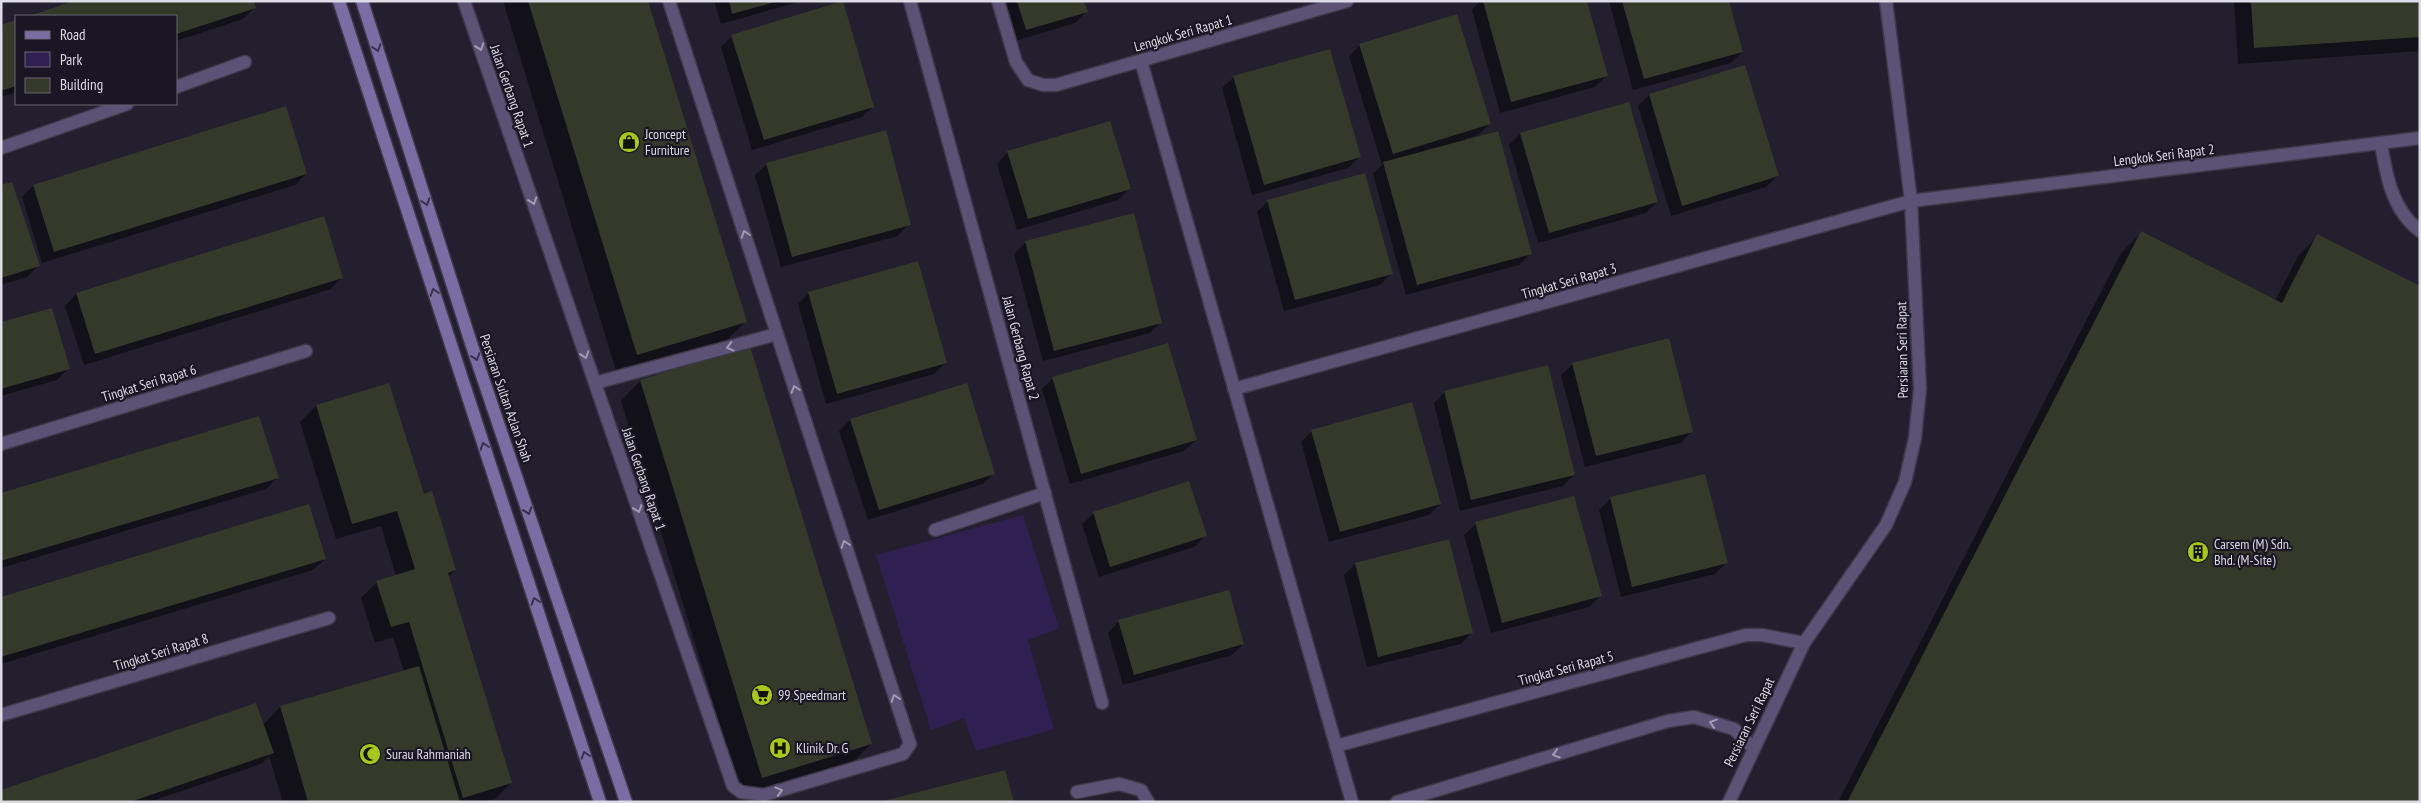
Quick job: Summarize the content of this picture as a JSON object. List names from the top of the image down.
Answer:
{
  "streets": {
    "street": [
      "Lengkok Seri Rapat 1",
      "Jalan Gerbang Rapat 1",
      "Lengkok Seri Rapat 2",
      "Tingkat Seri Rapat 3",
      "Jalan Gerbang Rapat 2",
      "Persiaran Seri Rapat",
      "Tingkat Seri Rapat 6",
      "Persiaran Sultan Azlan Shah",
      "Tingkat Seri Rapat 8",
      "Tingkat Seri Rapat 5"
    ]
  },
  "crossings": [
    ["Lengkok Seri Rapat 2", "Tingkat Seri Rapat 3"],
    ["Lengkok Seri Rapat 2", "Persiaran Seri Rapat"],
    ["Tingkat Seri Rapat 3", "Persiaran Seri Rapat"],
    ["Persiaran Seri Rapat", "Tingkat Seri Rapat 5"]
  ],
  "places": {
    "shop": ["Jconcept Furniture"],
    "building": ["Carsem (M) Sdn. Bhd. (M-Site)"],
    "supermarket": ["99 Speedmart"],
    "hospital": ["Klinik Dr. G"],
    "mosque": ["Surau Rahmaniah"]
  },
  "legend": ["Road", "Park", "Building"]
}
